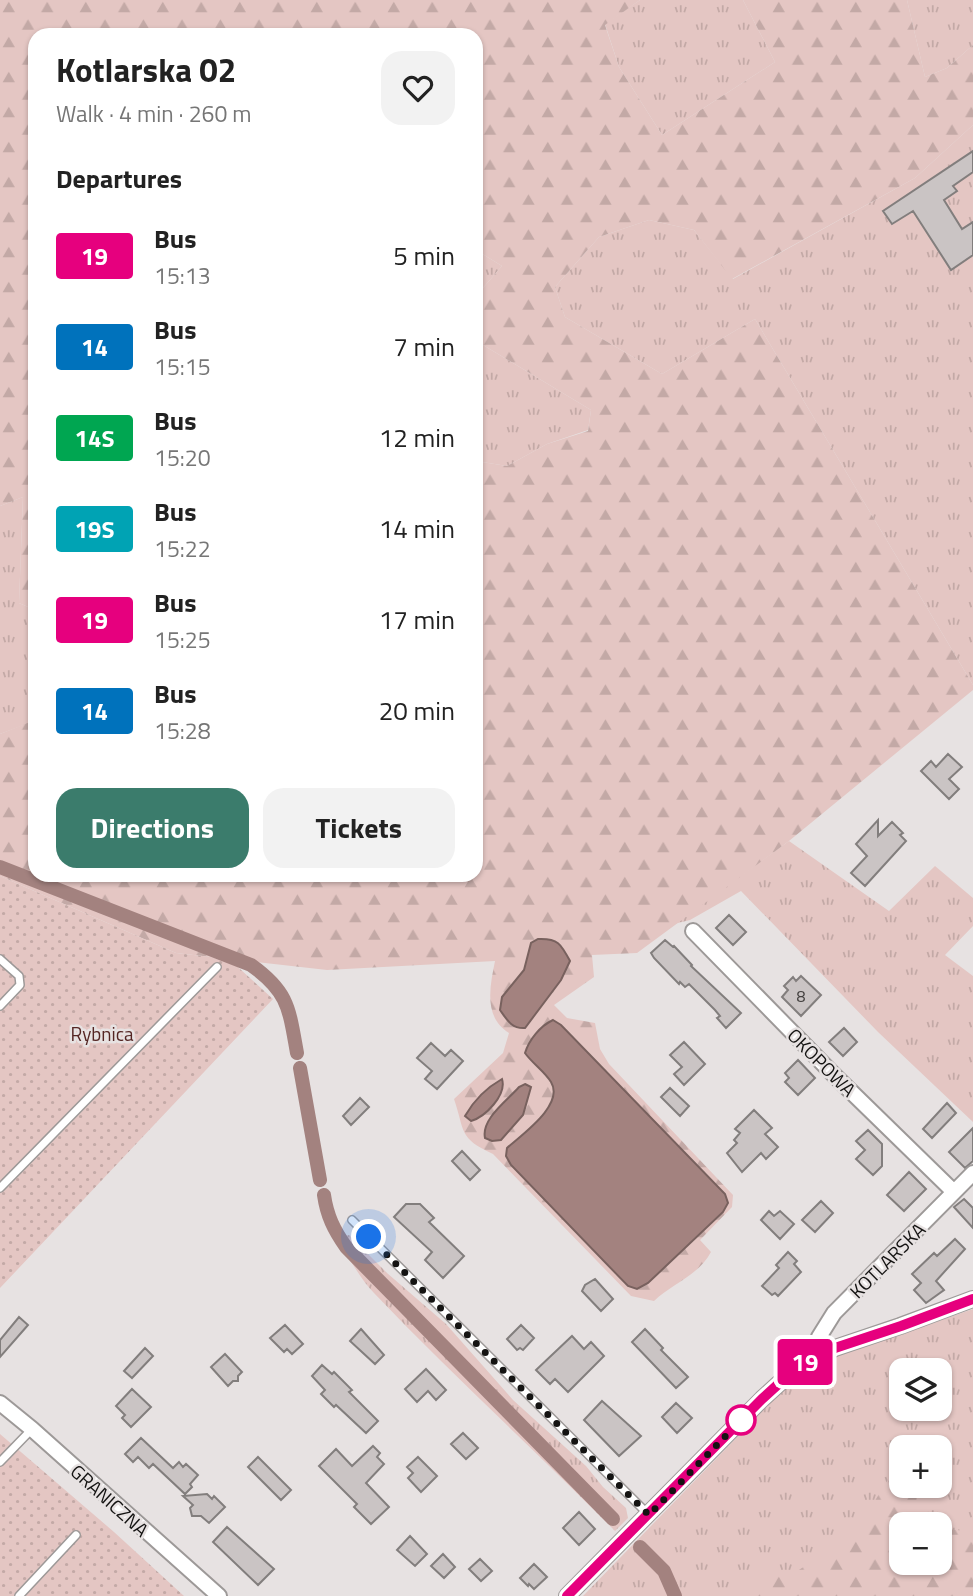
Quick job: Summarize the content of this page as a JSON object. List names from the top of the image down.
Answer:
{
  "streets": {
    "street": ["OKOPOWA", "KOTLARSKA", "GRANICZNA"]
  },
  "crossings": [
    ["OKOPOWA", "KOTLARSKA"]
  ],
  "parks": ["Rybnica"],
  "lines": ["bus line 19"],
  "house_numbers": ["8"],
  "page": {
    "on_map": "19",
    "heading": [
      ["Kotlarska 02", "Walk · 4 min · 260 m"],
      "Departures"
    ],
    "list": [
      {
        "mark": "19",
        "name": "Bus",
        "note": "15:13",
        "value": "5 min"
      },
      {
        "mark": "14",
        "name": "Bus",
        "note": "15:15",
        "value": "7 min"
      },
      {
        "mark": "14S",
        "name": "Bus",
        "note": "15:20",
        "value": "12 min"
      },
      {
        "mark": "19S",
        "name": "Bus",
        "note": "15:22",
        "value": "14 min"
      },
      {
        "mark": "19",
        "name": "Bus",
        "note": "15:25",
        "value": "17 min"
      },
      {
        "mark": "14",
        "name": "Bus",
        "note": "15:28",
        "value": "20 min"
      }
    ],
    "buttons": ["Directions", "Tickets"],
    "map_buttons": ["+", "−"]
  }
}
